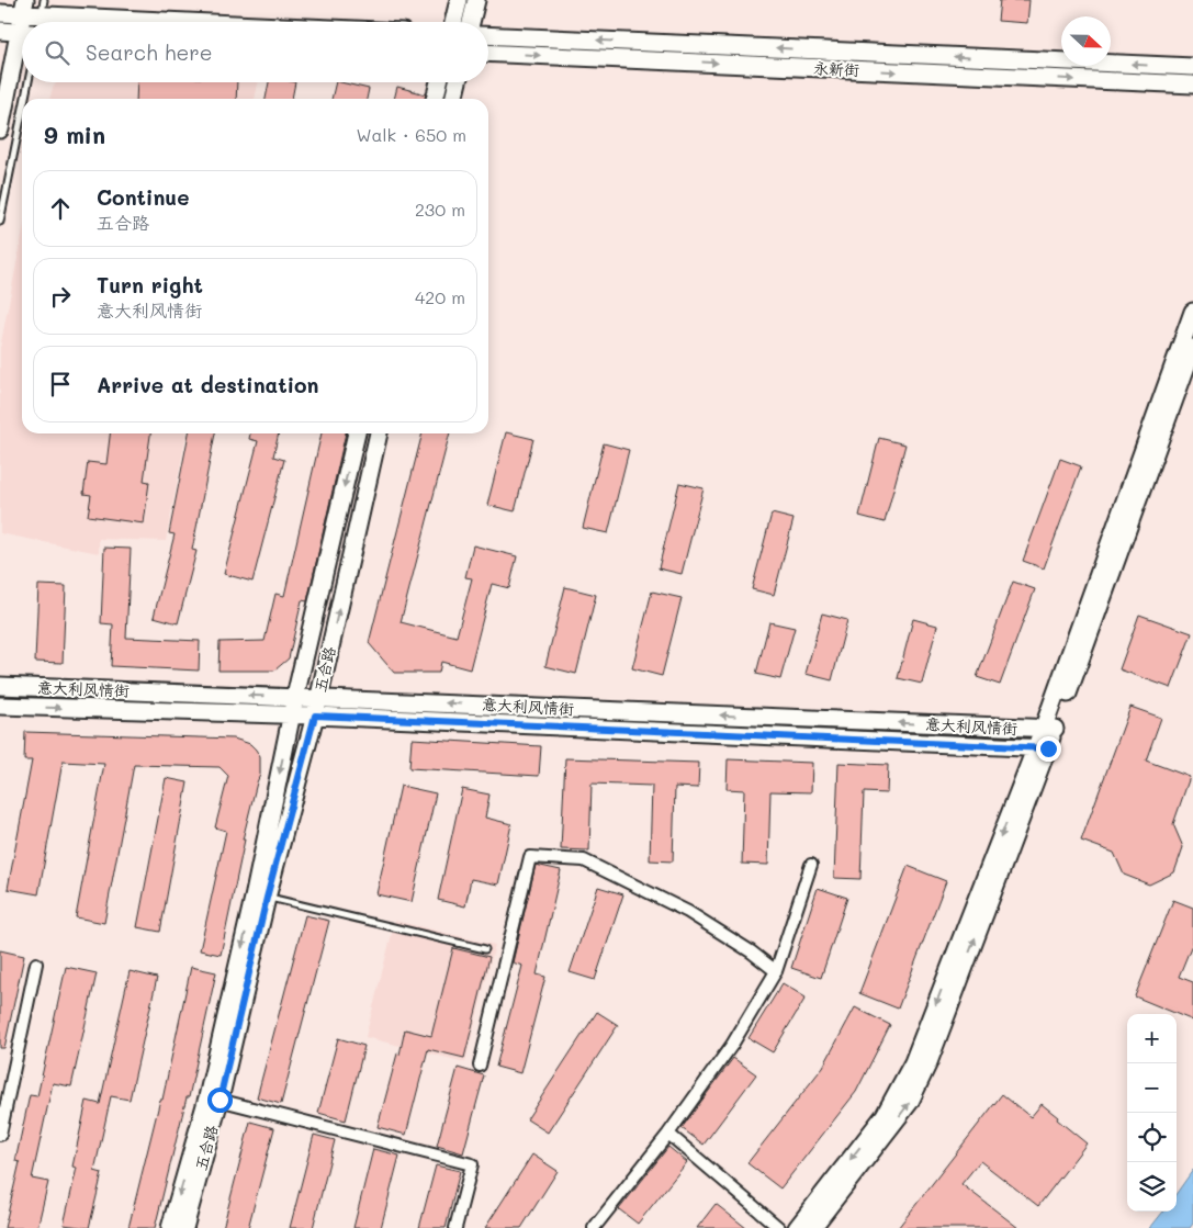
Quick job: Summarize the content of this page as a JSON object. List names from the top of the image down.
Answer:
{
  "streets": {
    "street": ["永新街", "五合路", "意大利风情街"]
  },
  "crossings": [
    ["五合路", "意大利风情街"]
  ],
  "north": "right",
  "page": {
    "search": "Search here",
    "heading": ["9 min", "Walk · 650 m"],
    "list": [
      ["Continue", "五合路", "230 m"],
      ["Turn right", "意大利风情街", "420 m"],
      "Arrive at destination"
    ],
    "map_buttons": ["+", "−"]
  }
}
